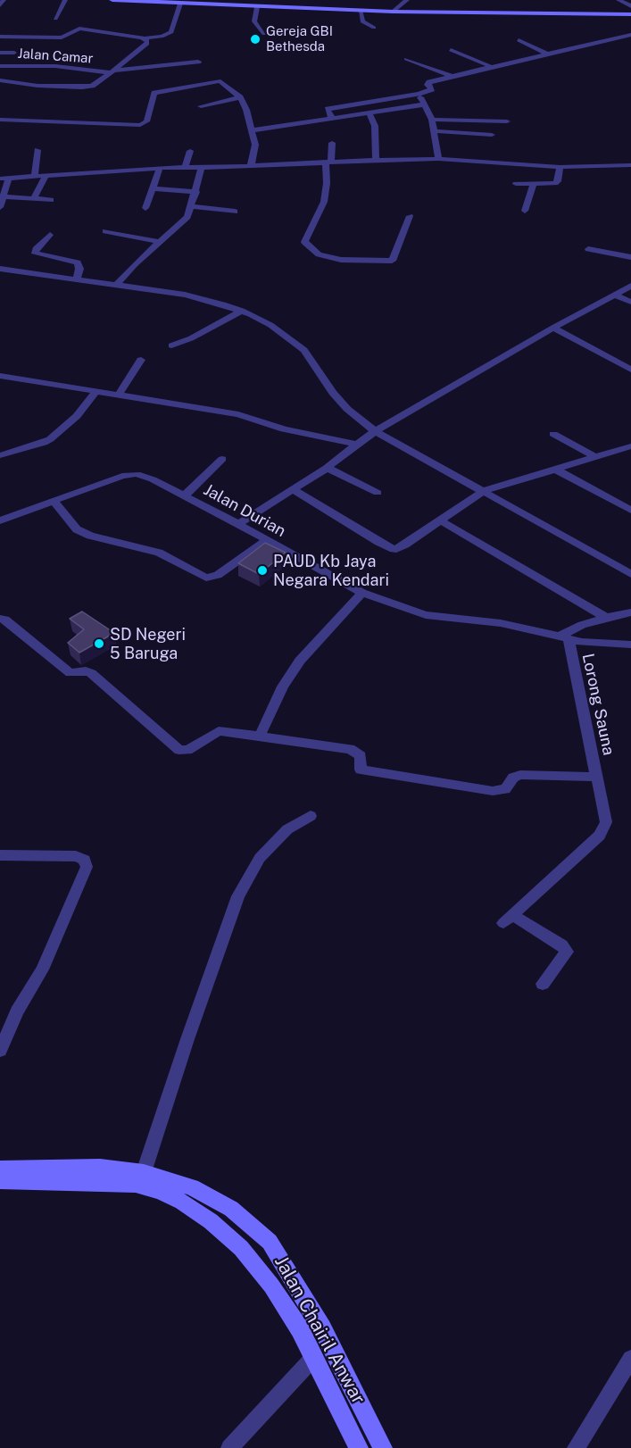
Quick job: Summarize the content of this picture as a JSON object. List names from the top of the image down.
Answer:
{
  "streets": {
    "street": [
      "Jalan Camar",
      "Jalan Durian",
      "Lorong Sauna",
      "Jalan Chairil Anwar"
    ]
  },
  "crossings": [
    ["Jalan Durian", "Lorong Sauna"]
  ],
  "places": ["Gereja GBI Bethesda", "PAUD Kb Jaya Negara Kendari", "SD Negeri 5 Baruga"]
}
